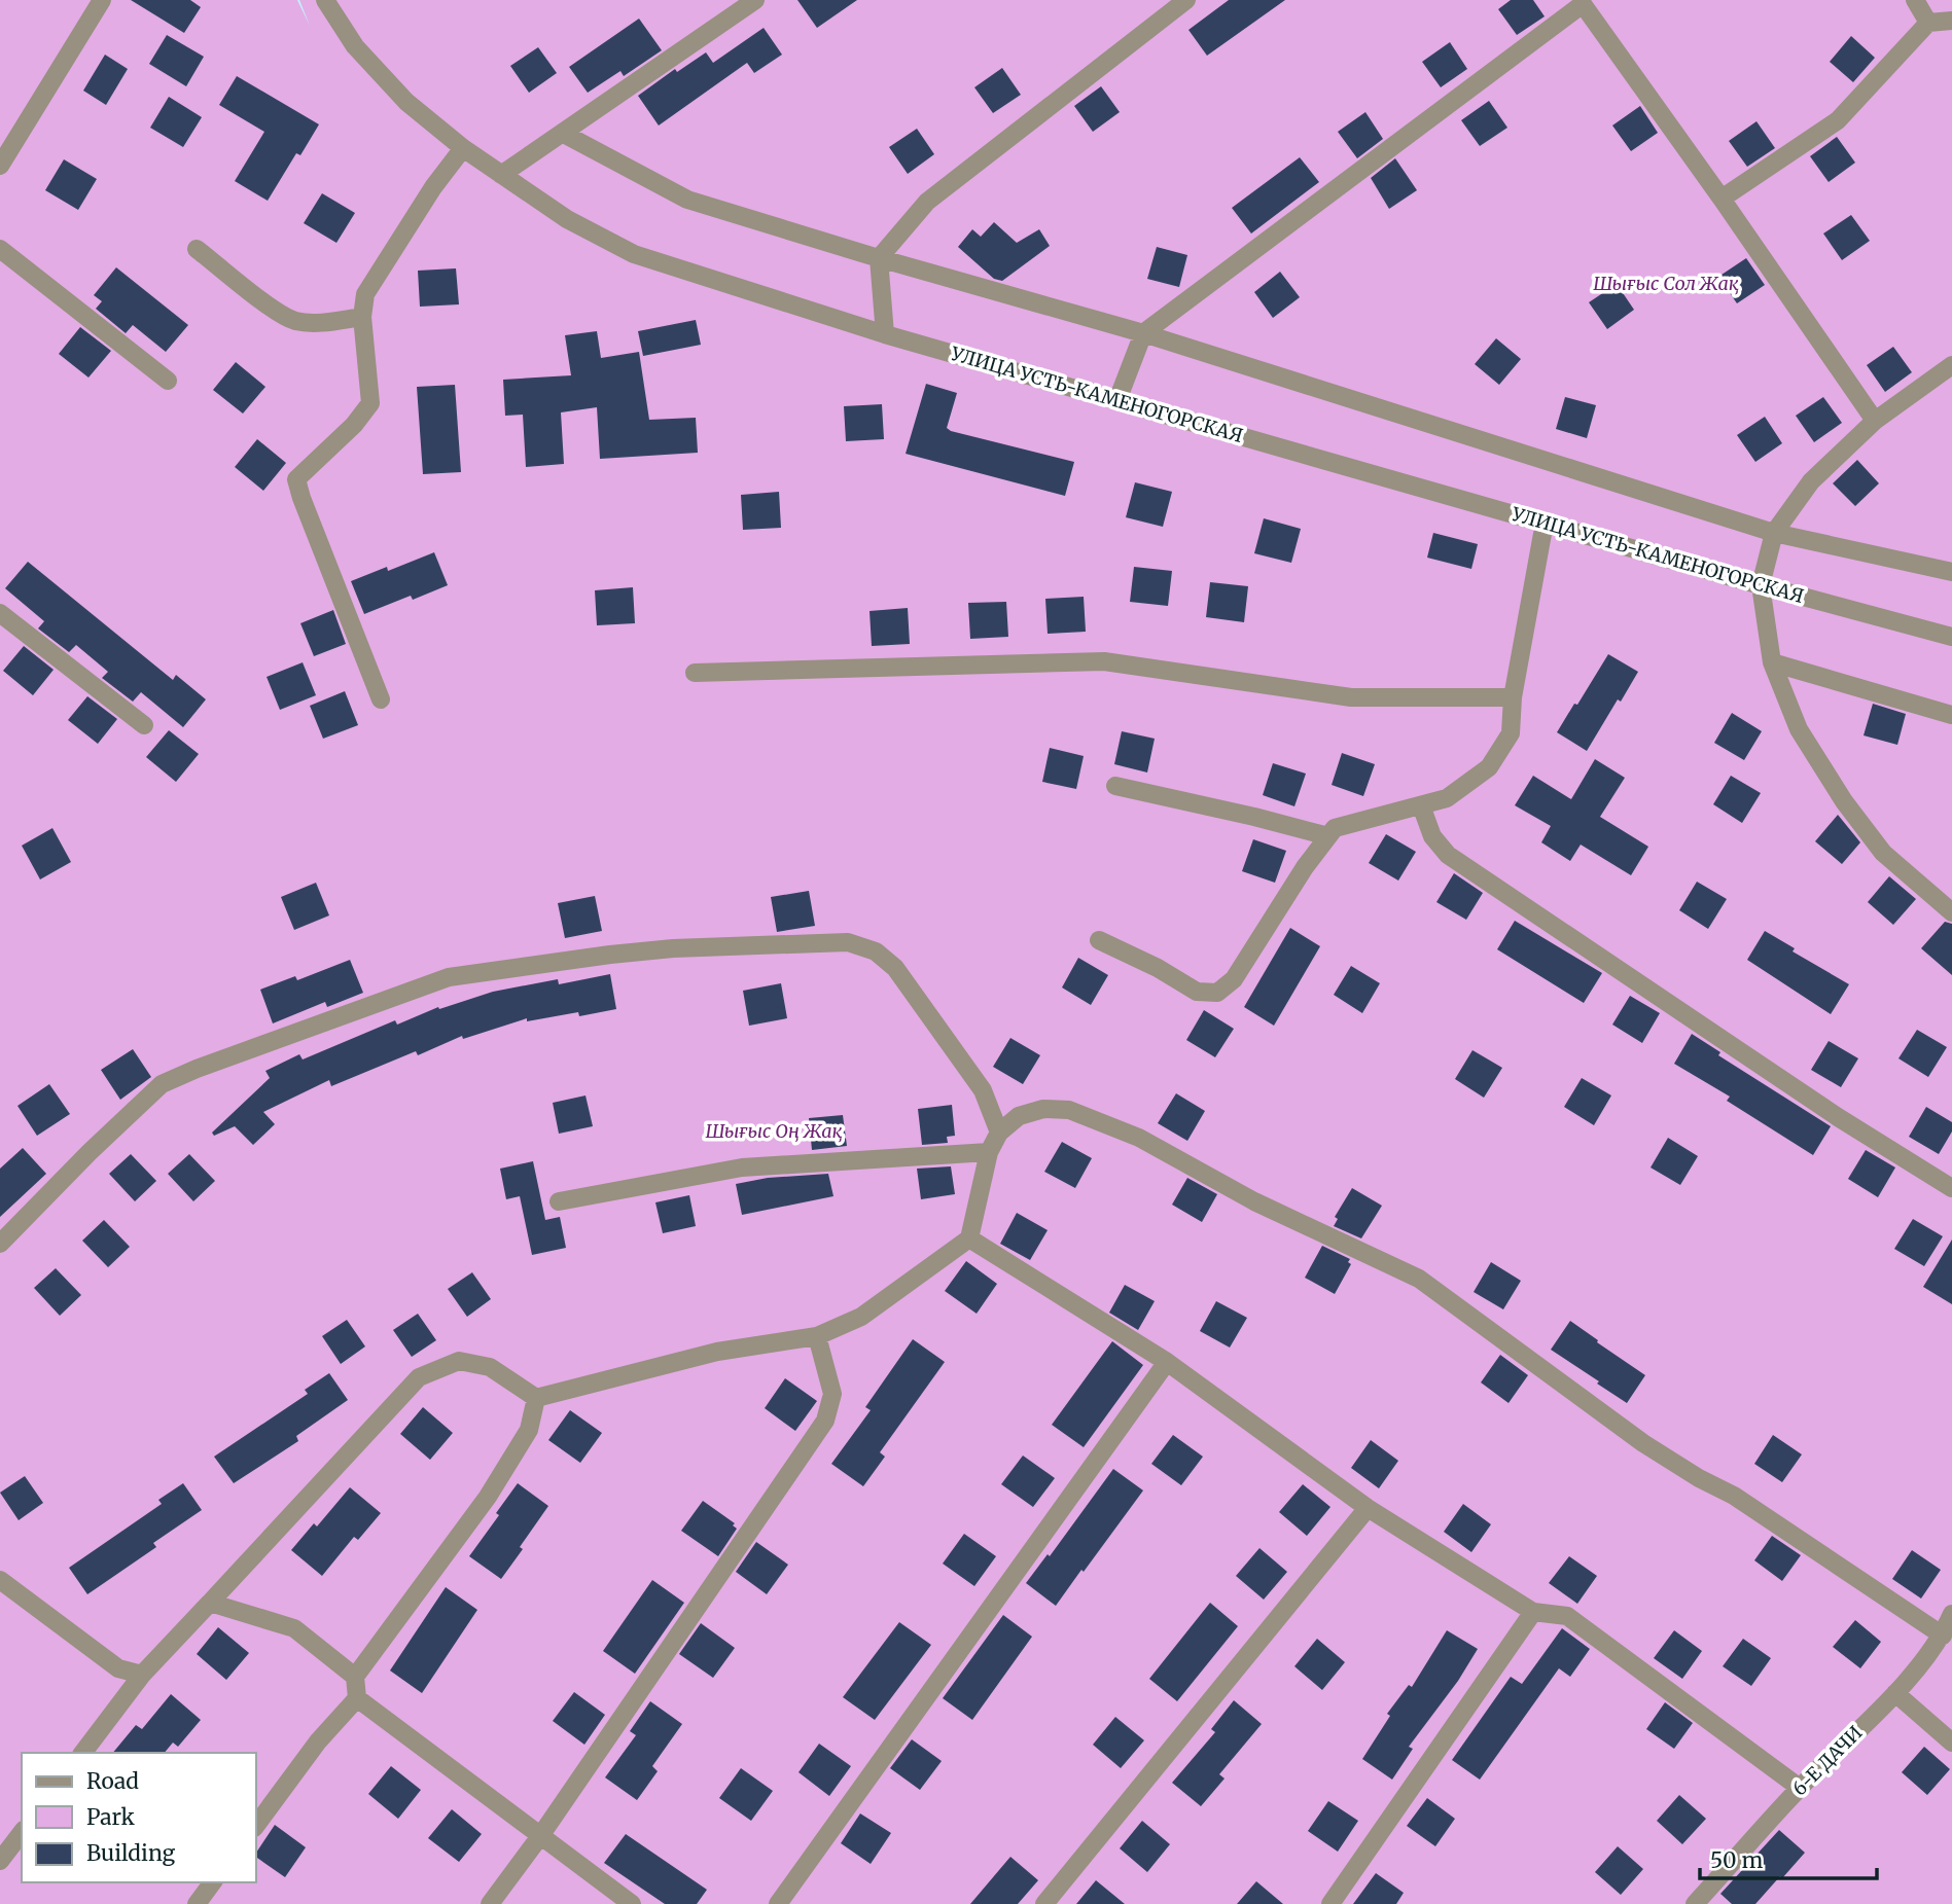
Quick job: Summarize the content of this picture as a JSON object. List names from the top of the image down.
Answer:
{
  "streets": {
    "street": ["УЛИЦА УСТЬ-КАМЕНОГОРСКАЯ", "6-Е ДАЧИ"]
  },
  "parks": ["Шығыс Сол Жақ", "Шығыс Оң Жақ"],
  "legend": ["Road", "Park", "Building"],
  "scale_bar": "50 m"
}
